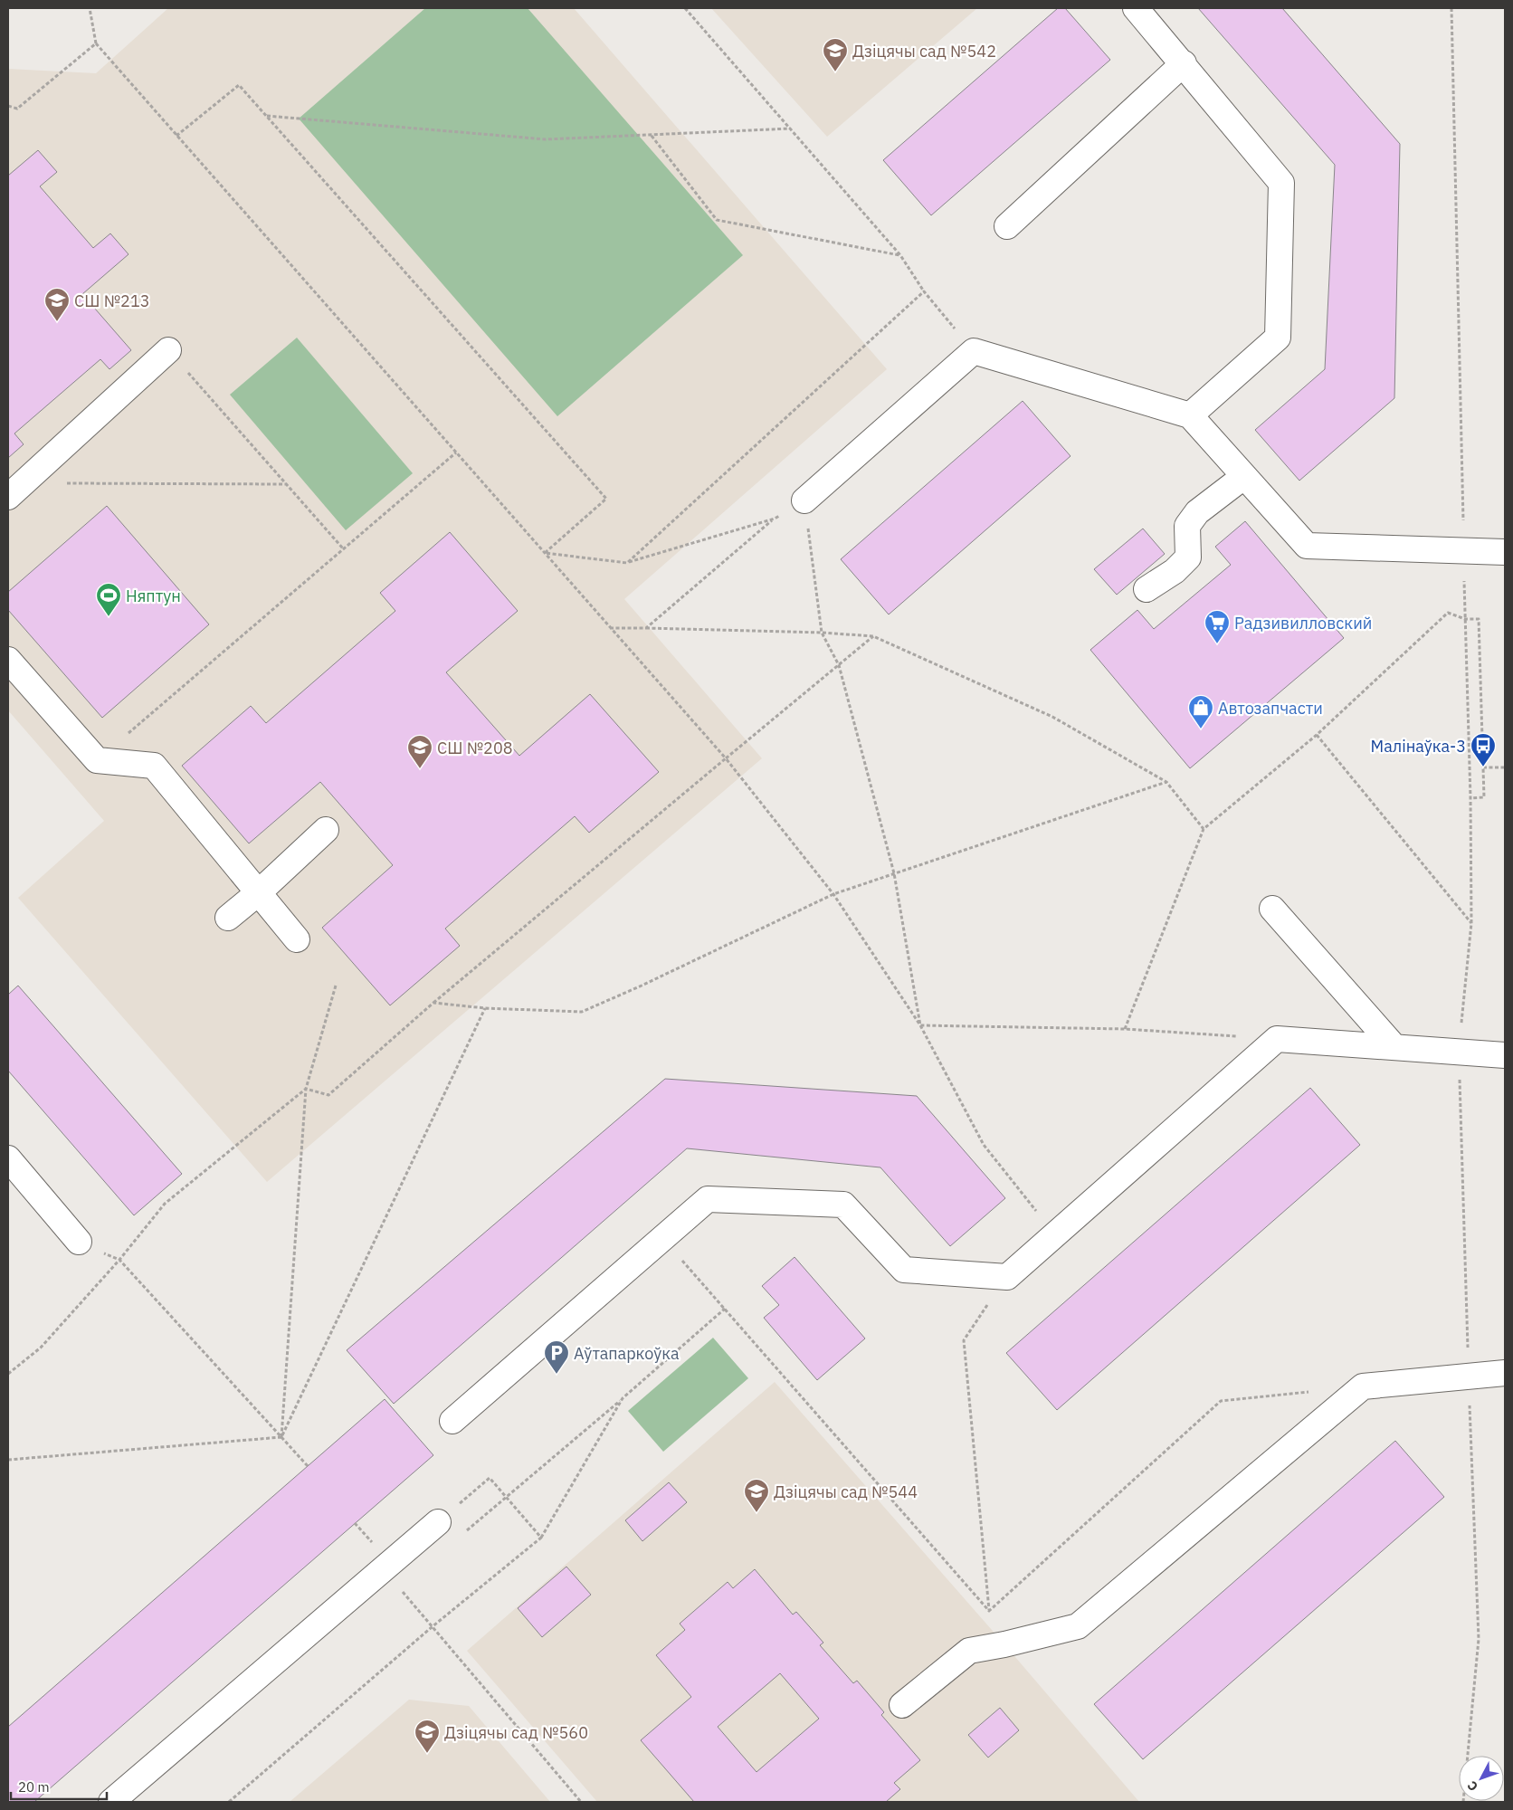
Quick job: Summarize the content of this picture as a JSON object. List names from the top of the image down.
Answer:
{
  "places": {
    "school or university": [
      "Дзіцячы сад №542",
      "СШ №213",
      "СШ №208",
      "Дзіцячы сад №544",
      "Дзіцячы сад №560"
    ],
    "sports": ["Няптун"],
    "supermarket": ["Радзивилловский"],
    "shop": ["Автозапчасти"],
    "bus stop": ["Малінаўка-3"],
    "parking": ["Аўтапаркоўка"]
  },
  "scale_bar": "20 m",
  "north": "bottom left"
}
